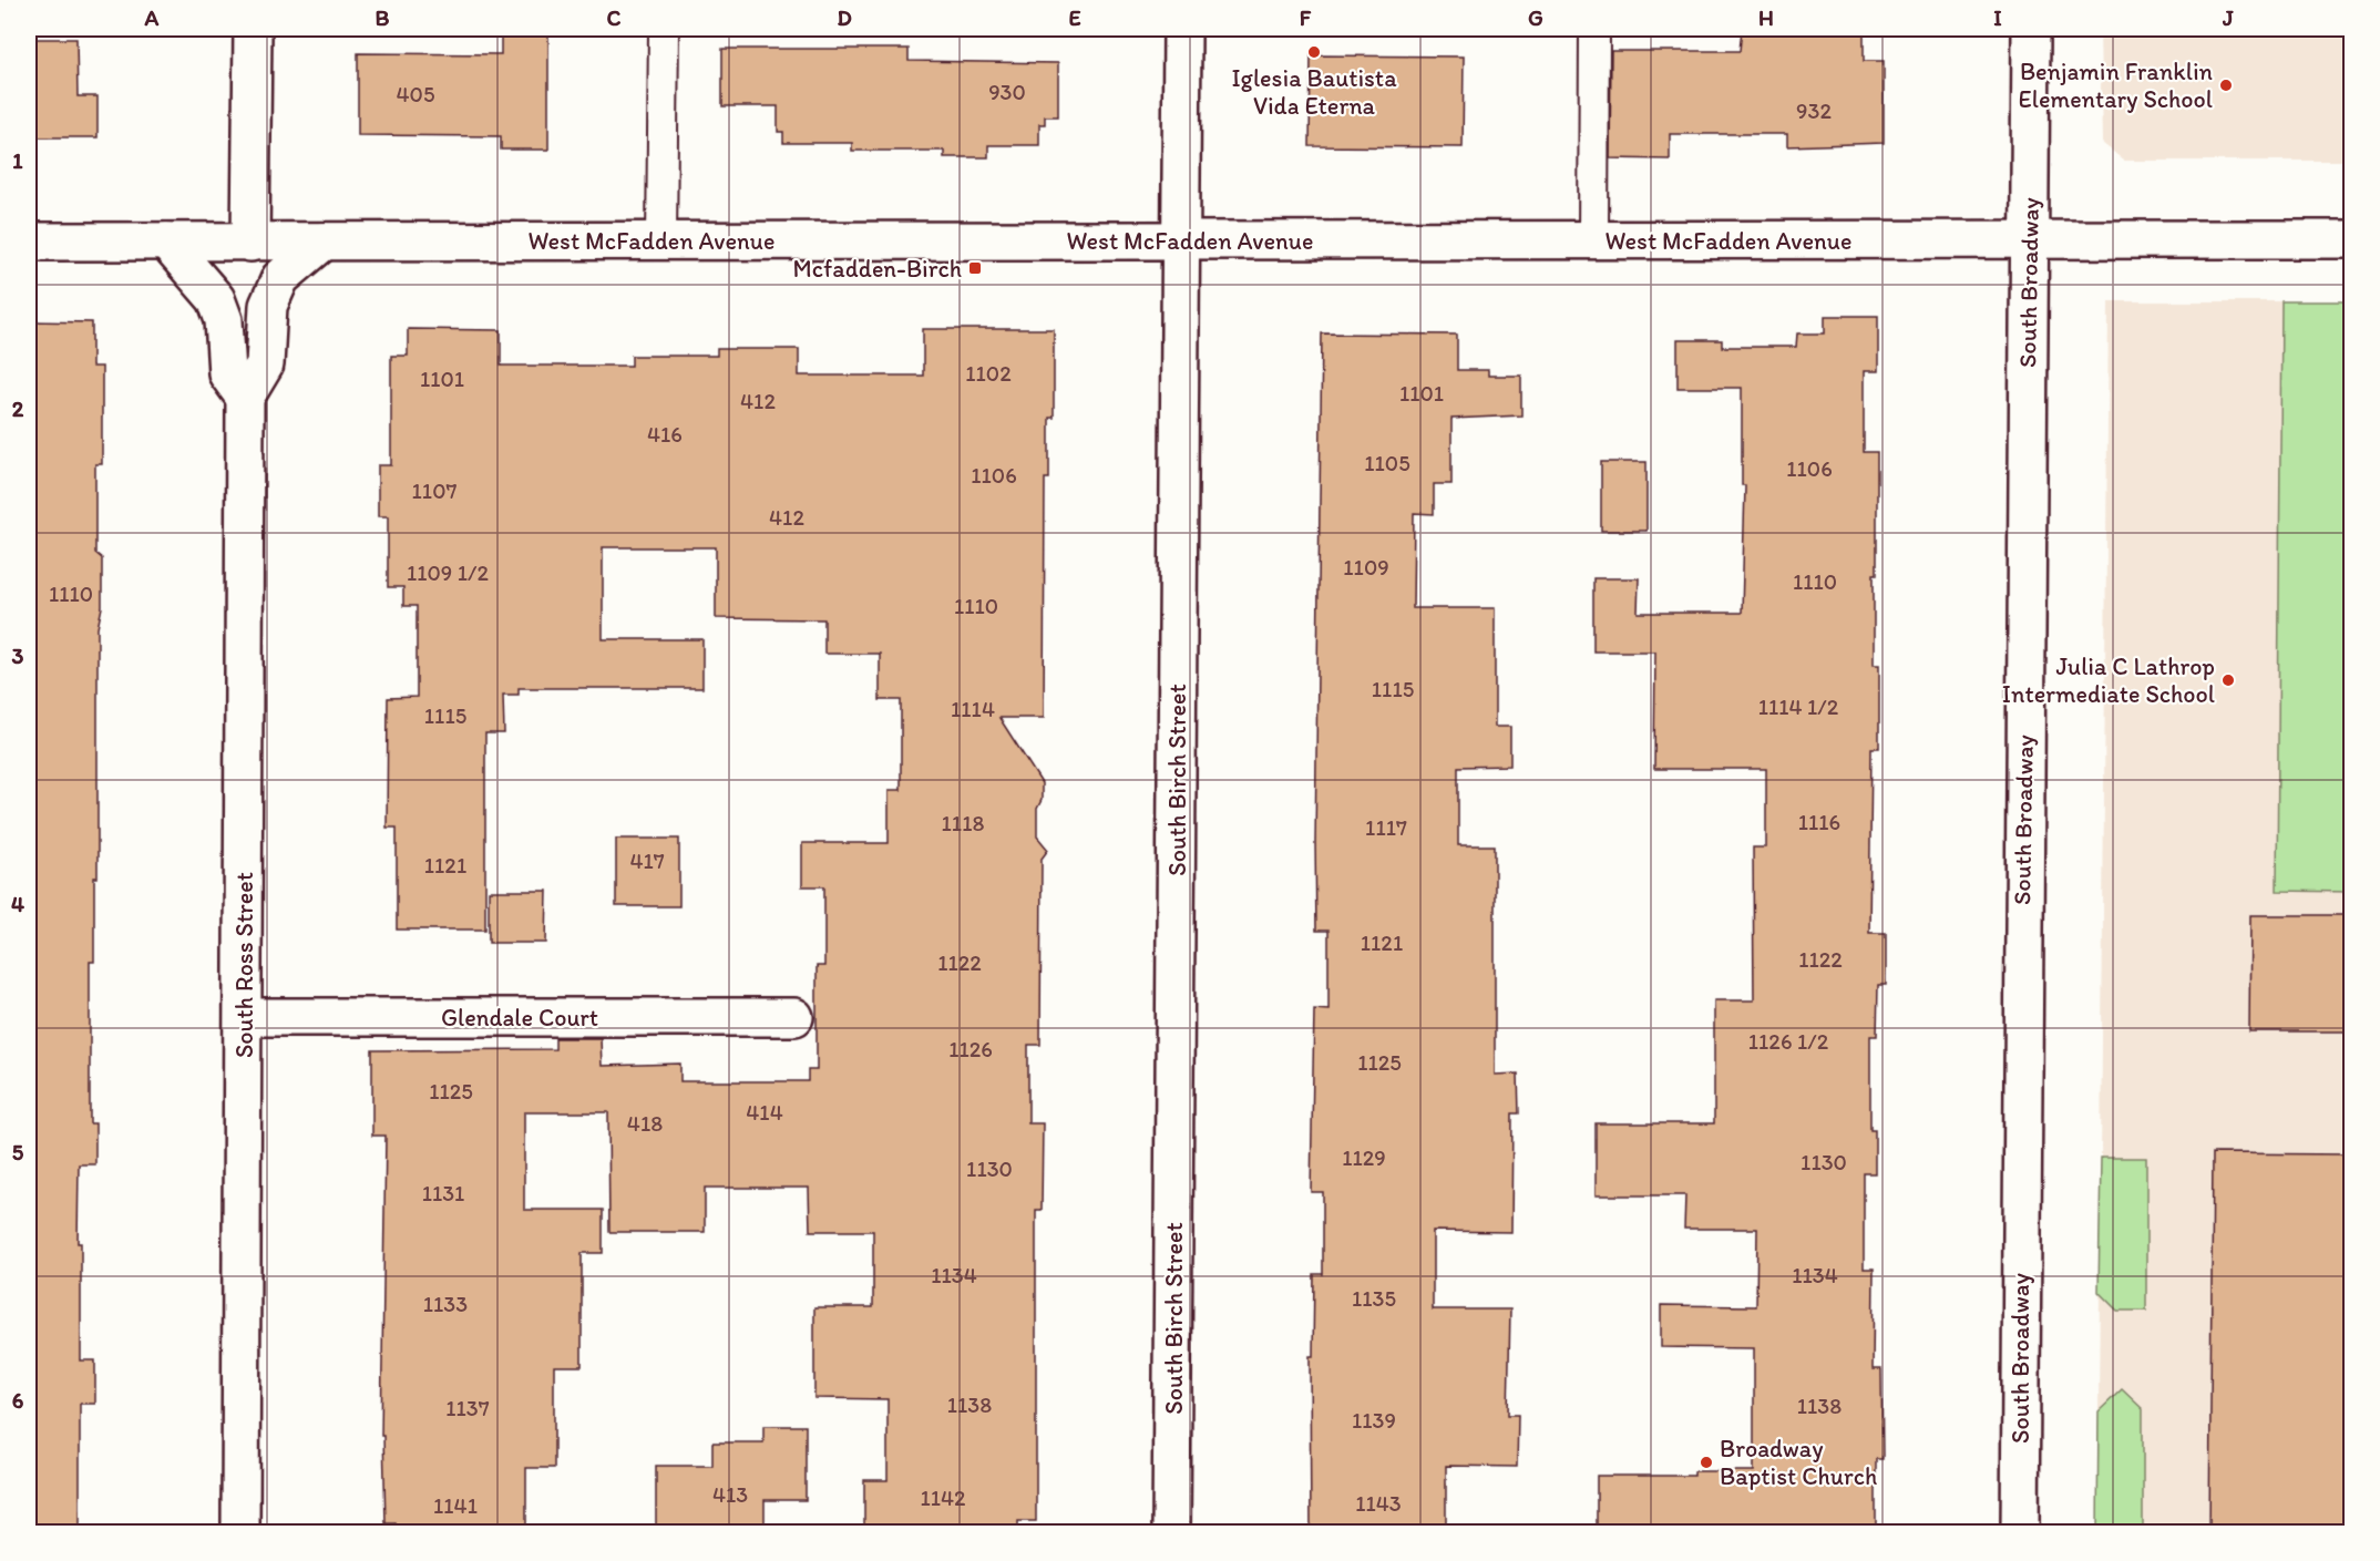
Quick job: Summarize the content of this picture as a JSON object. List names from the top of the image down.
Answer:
{
  "streets": {
    "street": [
      "West McFadden Avenue",
      "South Broadway",
      "South Birch Street",
      "South Ross Street",
      "Glendale Court"
    ]
  },
  "crossings": [
    ["West McFadden Avenue", "South Broadway"],
    ["West McFadden Avenue", "South Birch Street"],
    ["South Ross Street", "Glendale Court"]
  ],
  "places": {
    "other": [
      "Iglesia Bautista Vida Eterna",
      "Benjamin Franklin Elementary School",
      "Julia C Lathrop Intermediate School",
      "Broadway Baptist Church"
    ],
    "transit": ["Mcfadden-Birch"]
  },
  "house_numbers": [
    "930",
    "405",
    "932",
    "1102",
    "1101",
    "1101",
    "412",
    "416",
    "1105",
    "1106",
    "1106",
    "1107",
    "412",
    "1109",
    "1109 1/2",
    "1110",
    "1110",
    "1110",
    "1115",
    "1114 1/2",
    "1114",
    "1115",
    "1116",
    "1118",
    "1117",
    "417",
    "1121",
    "1121",
    "1122",
    "1122",
    "1126 1/2",
    "1126",
    "1125",
    "1125",
    "414",
    "418",
    "1129",
    "1130",
    "1130",
    "1131",
    "1134",
    "1134",
    "1135",
    "1133",
    "1138",
    "1138",
    "1137",
    "1139",
    "413",
    "1142",
    "1143",
    "1141"
  ],
  "grid": {
    "columns": [
      "A",
      "B",
      "C",
      "D",
      "E",
      "F",
      "G",
      "H",
      "I",
      "J"
    ],
    "rows": [
      "1",
      "2",
      "3",
      "4",
      "5",
      "6"
    ]
  }
}
